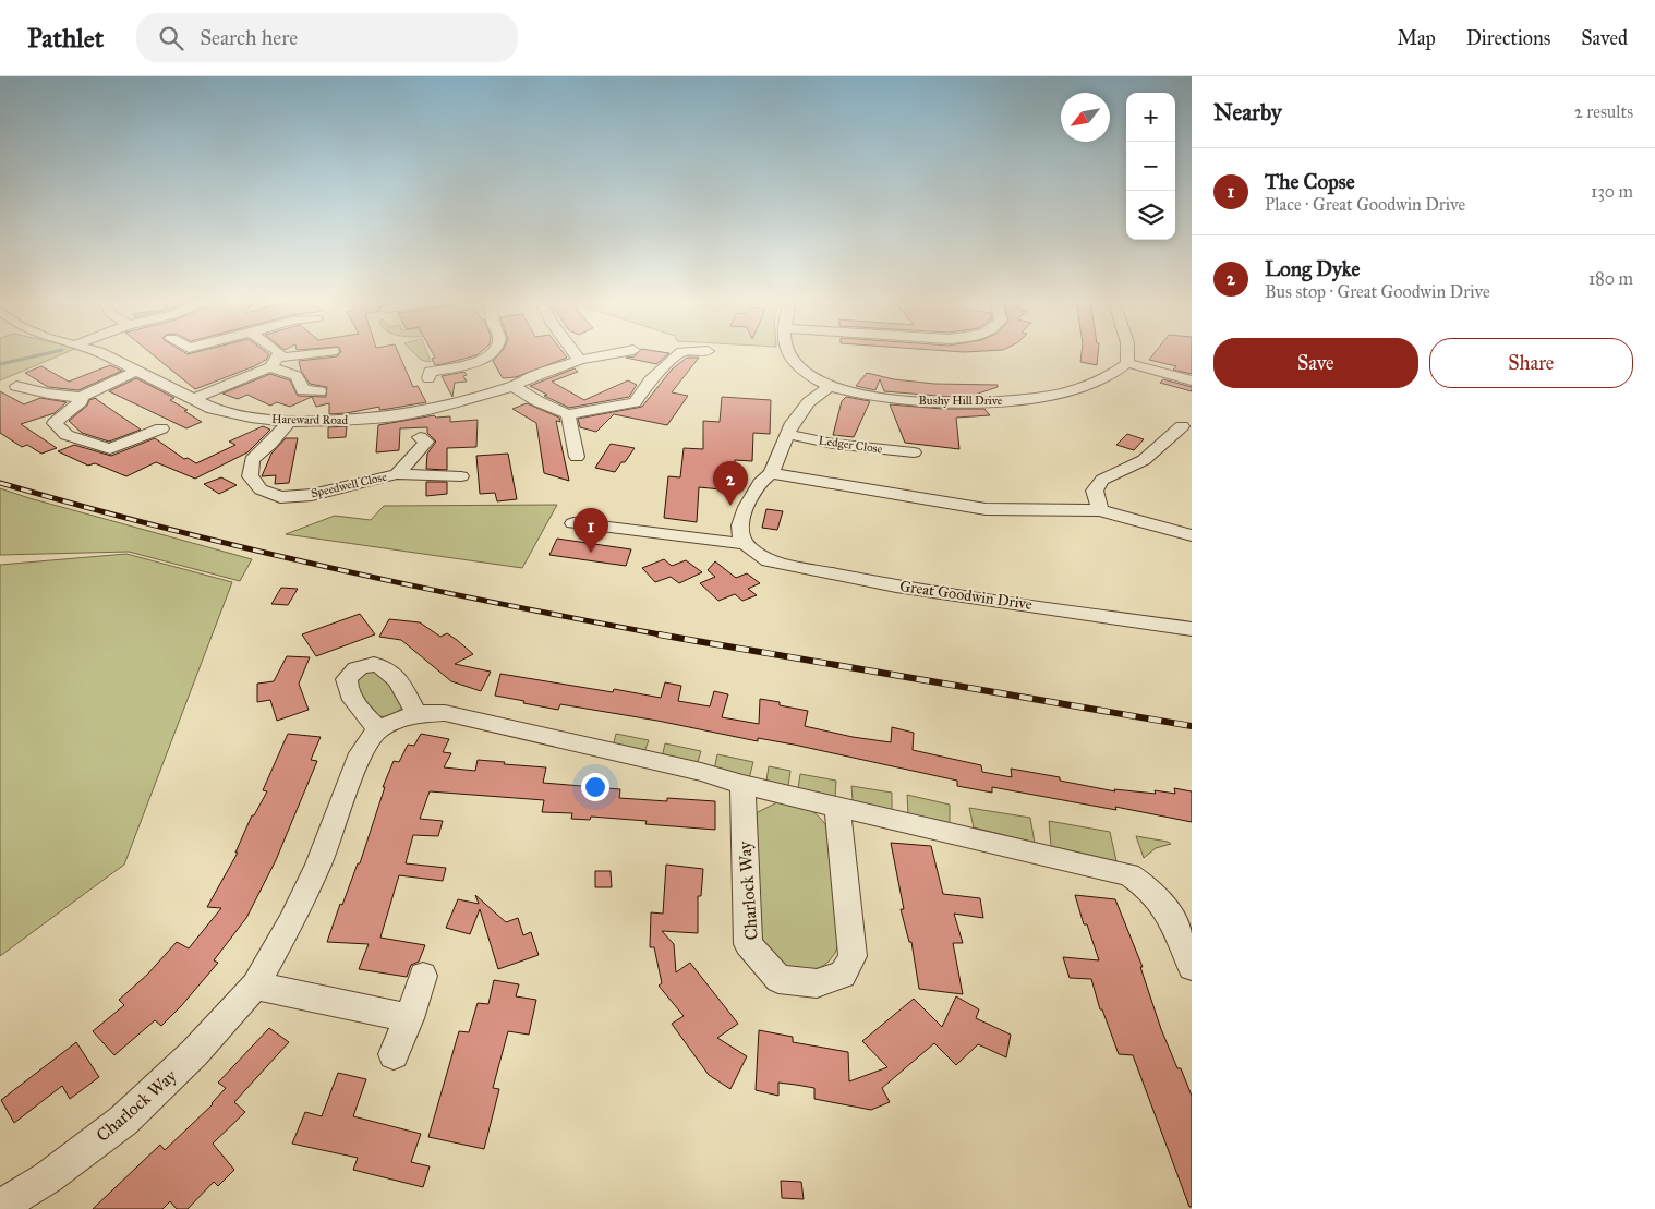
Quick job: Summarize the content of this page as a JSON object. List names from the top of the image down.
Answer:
{
  "streets": {
    "street": [
      "Bushy Hill Drive",
      "Hareward Road",
      "Ledger Close",
      "Speedwell Close",
      "Great Goodwin Drive",
      "Charlock Way"
    ]
  },
  "crossings": [
    ["Hareward Road", "Speedwell Close"]
  ],
  "north": "bottom left",
  "page": {
    "header": "Pathlet",
    "search": "Search here",
    "nav": ["Map", "Directions", "Saved"],
    "heading": ["Nearby", "2 results"],
    "map_buttons": ["+", "−"],
    "list": [
      {
        "mark": "1",
        "name": "The Copse",
        "note": "Place · Great Goodwin Drive",
        "value": "130 m"
      },
      {
        "mark": "2",
        "name": "Long Dyke",
        "note": "Bus stop · Great Goodwin Drive",
        "value": "180 m"
      }
    ],
    "buttons": ["Save", "Share"],
    "pins": ["2", "1"]
  }
}
